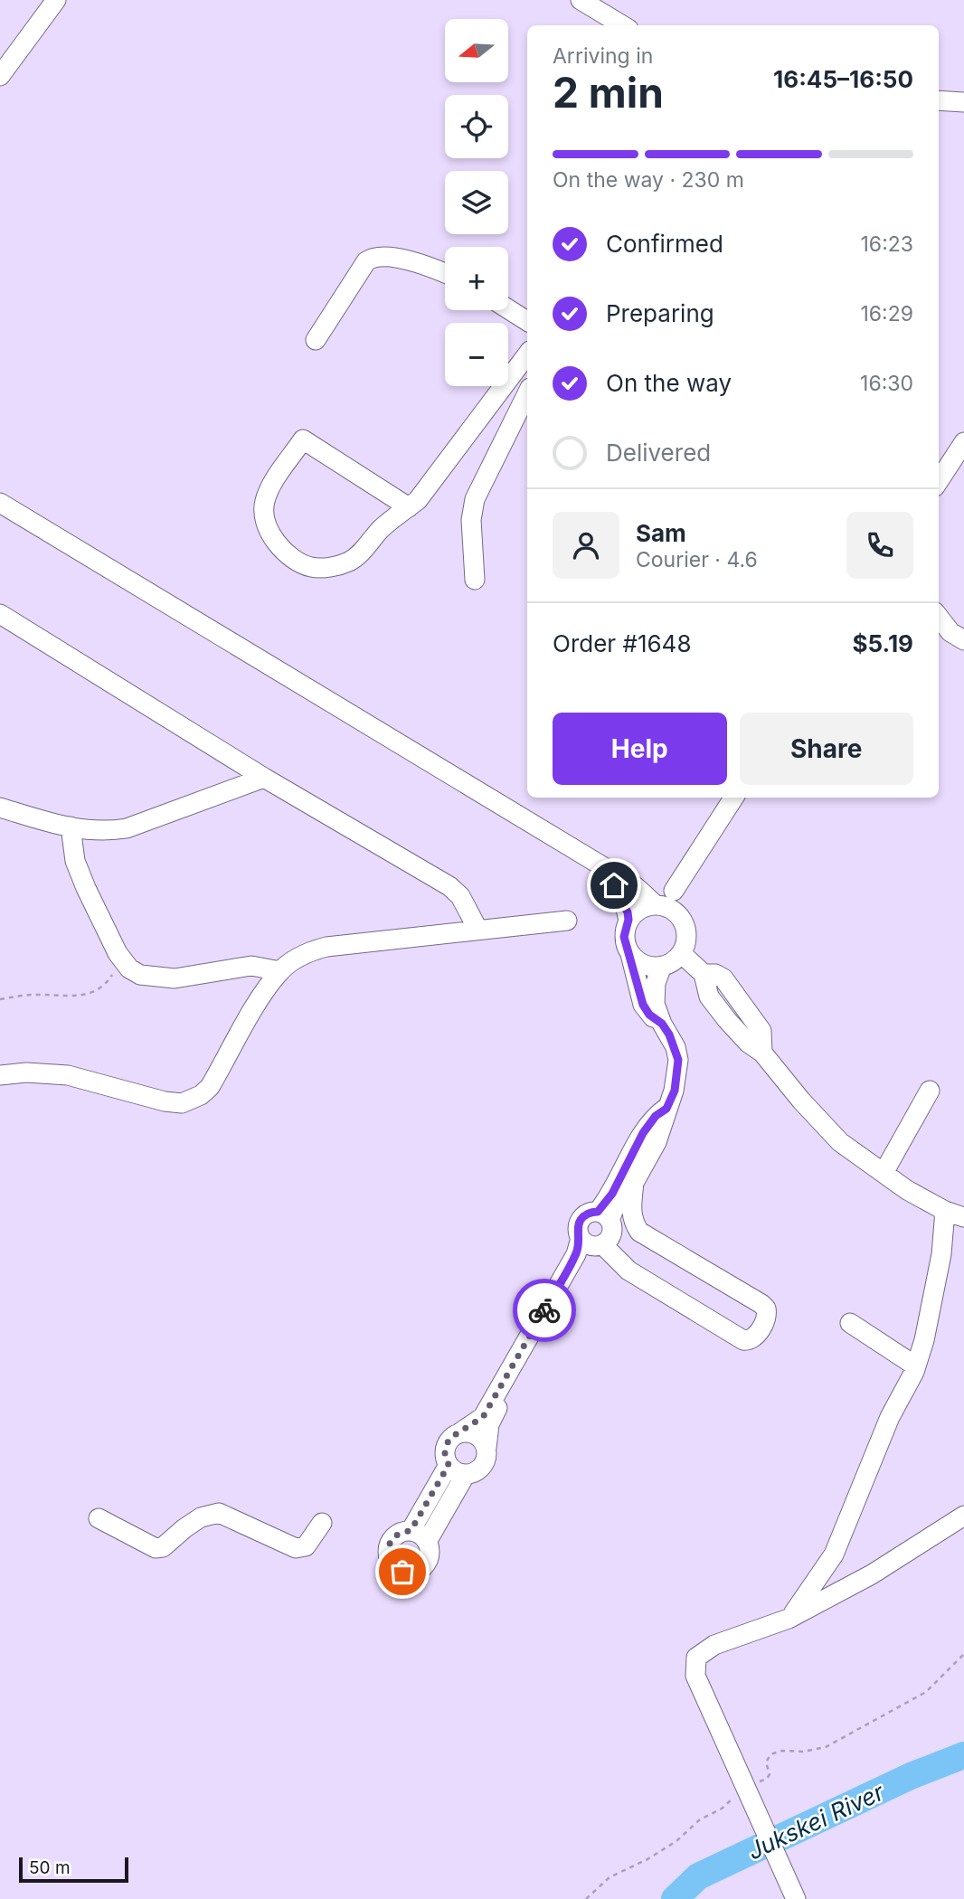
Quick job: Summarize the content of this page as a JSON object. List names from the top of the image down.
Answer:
{
  "water": ["Jukskei River"],
  "scale_bar": "50 m",
  "north": "left",
  "page": {
    "map_buttons": ["+", "−"],
    "heading": ["2 min", "Arriving in", "16:45–16:50"],
    "panel": [
      "Sam",
      "Courier · 4.6",
      "Order #1648",
      "$5.19"
    ],
    "bar": "On the way · 230 m",
    "list": [
      ["Confirmed", "16:23"],
      ["Preparing", "16:29"],
      ["On the way", "16:30"],
      "Delivered"
    ],
    "buttons": ["Help", "Share"],
    "scale": "50 m"
  }
}
